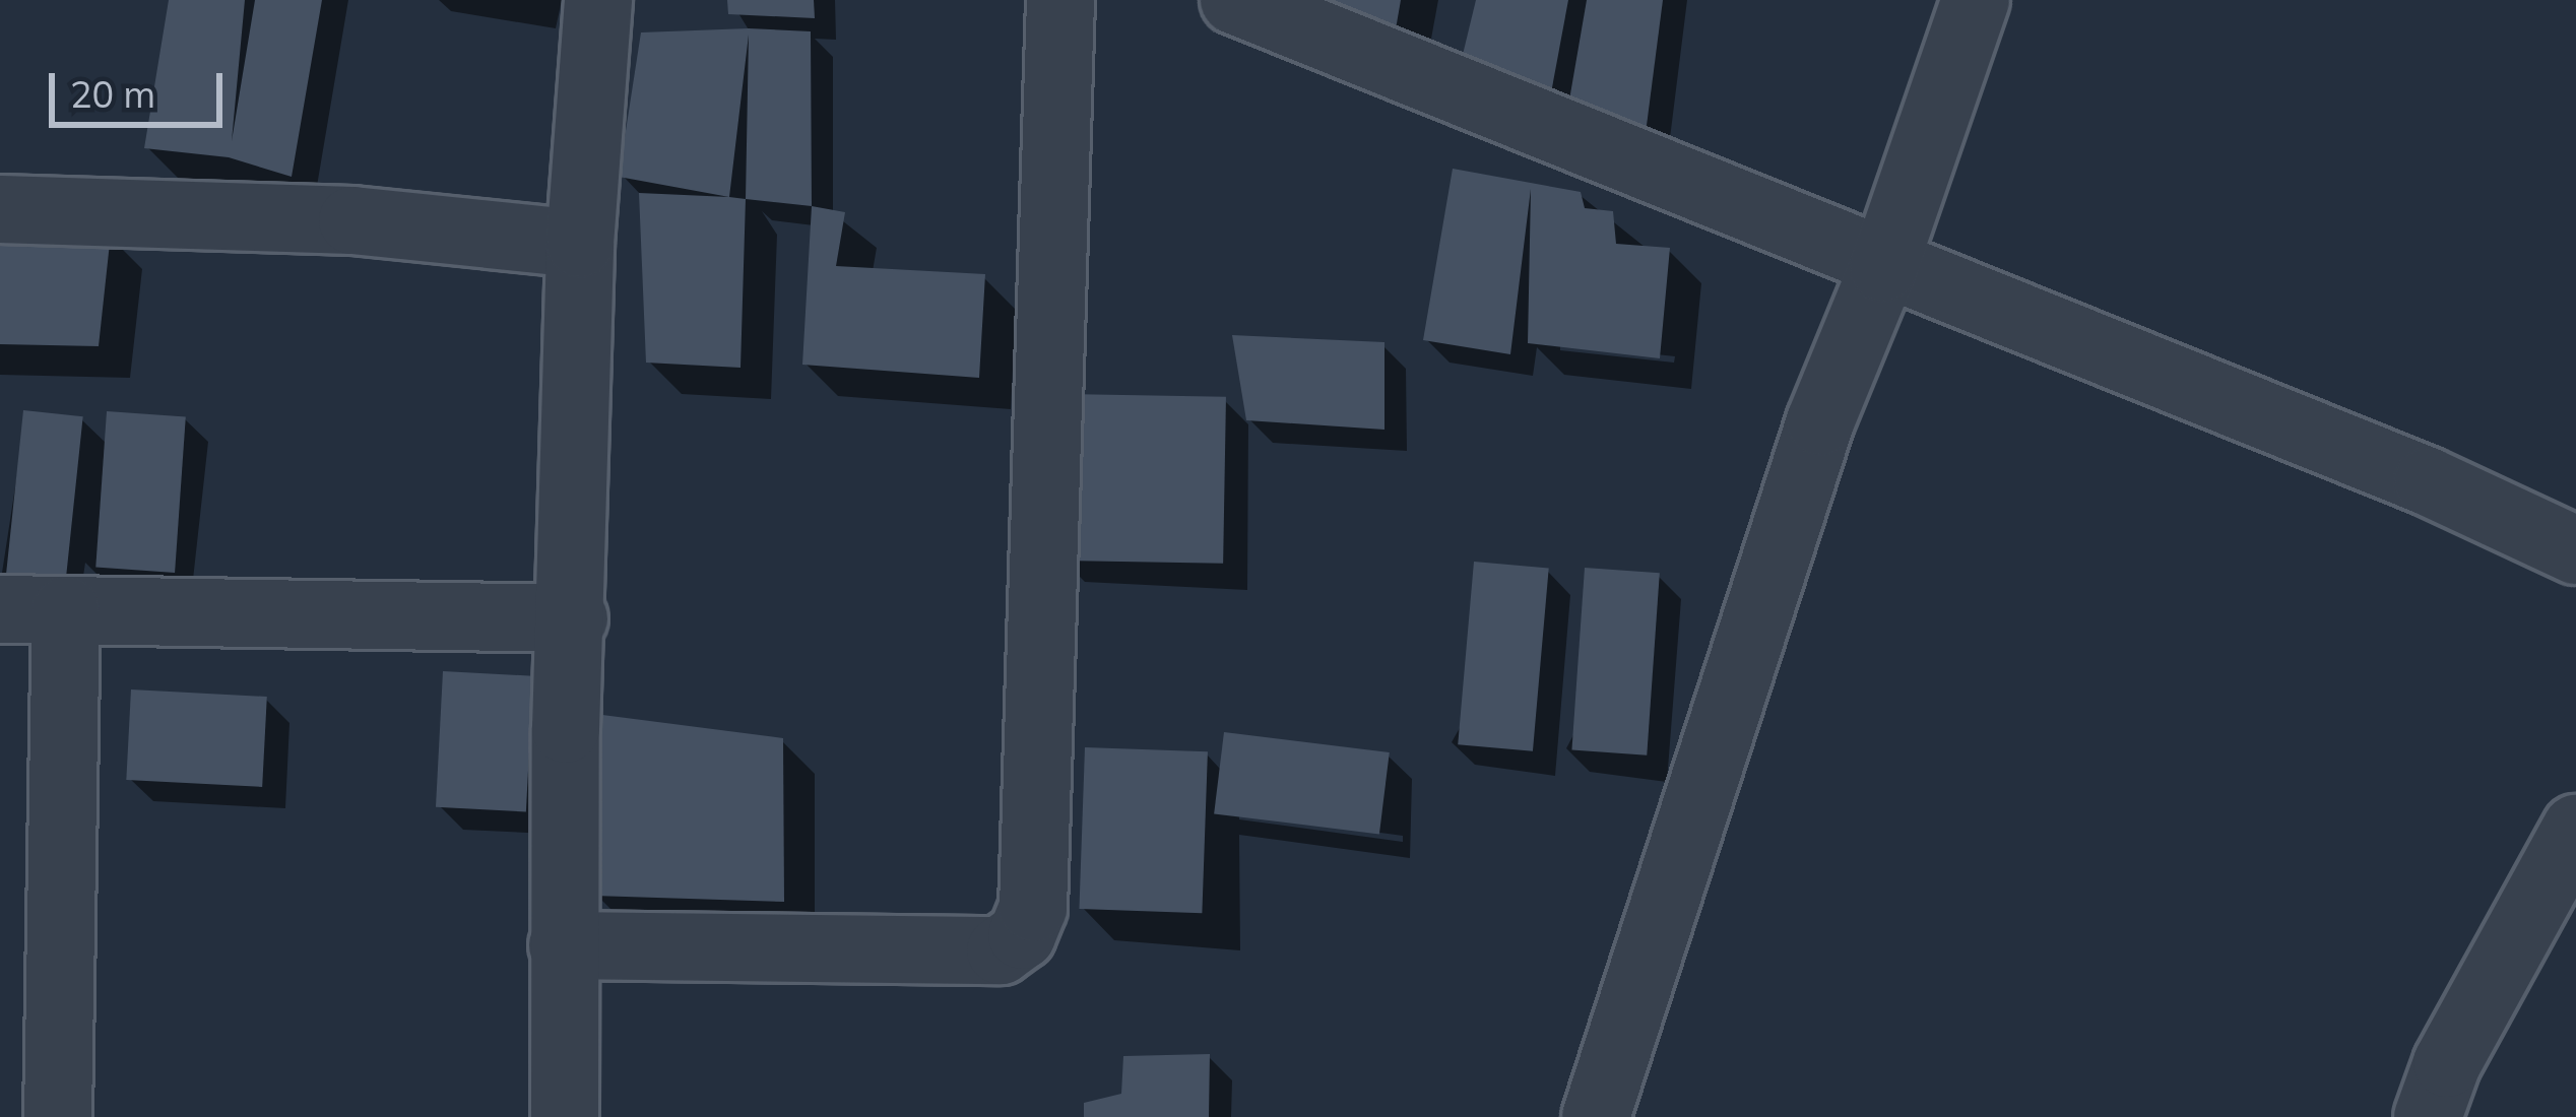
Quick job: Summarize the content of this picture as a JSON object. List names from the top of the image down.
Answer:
{
  "scale_bar": "20 m"
}
